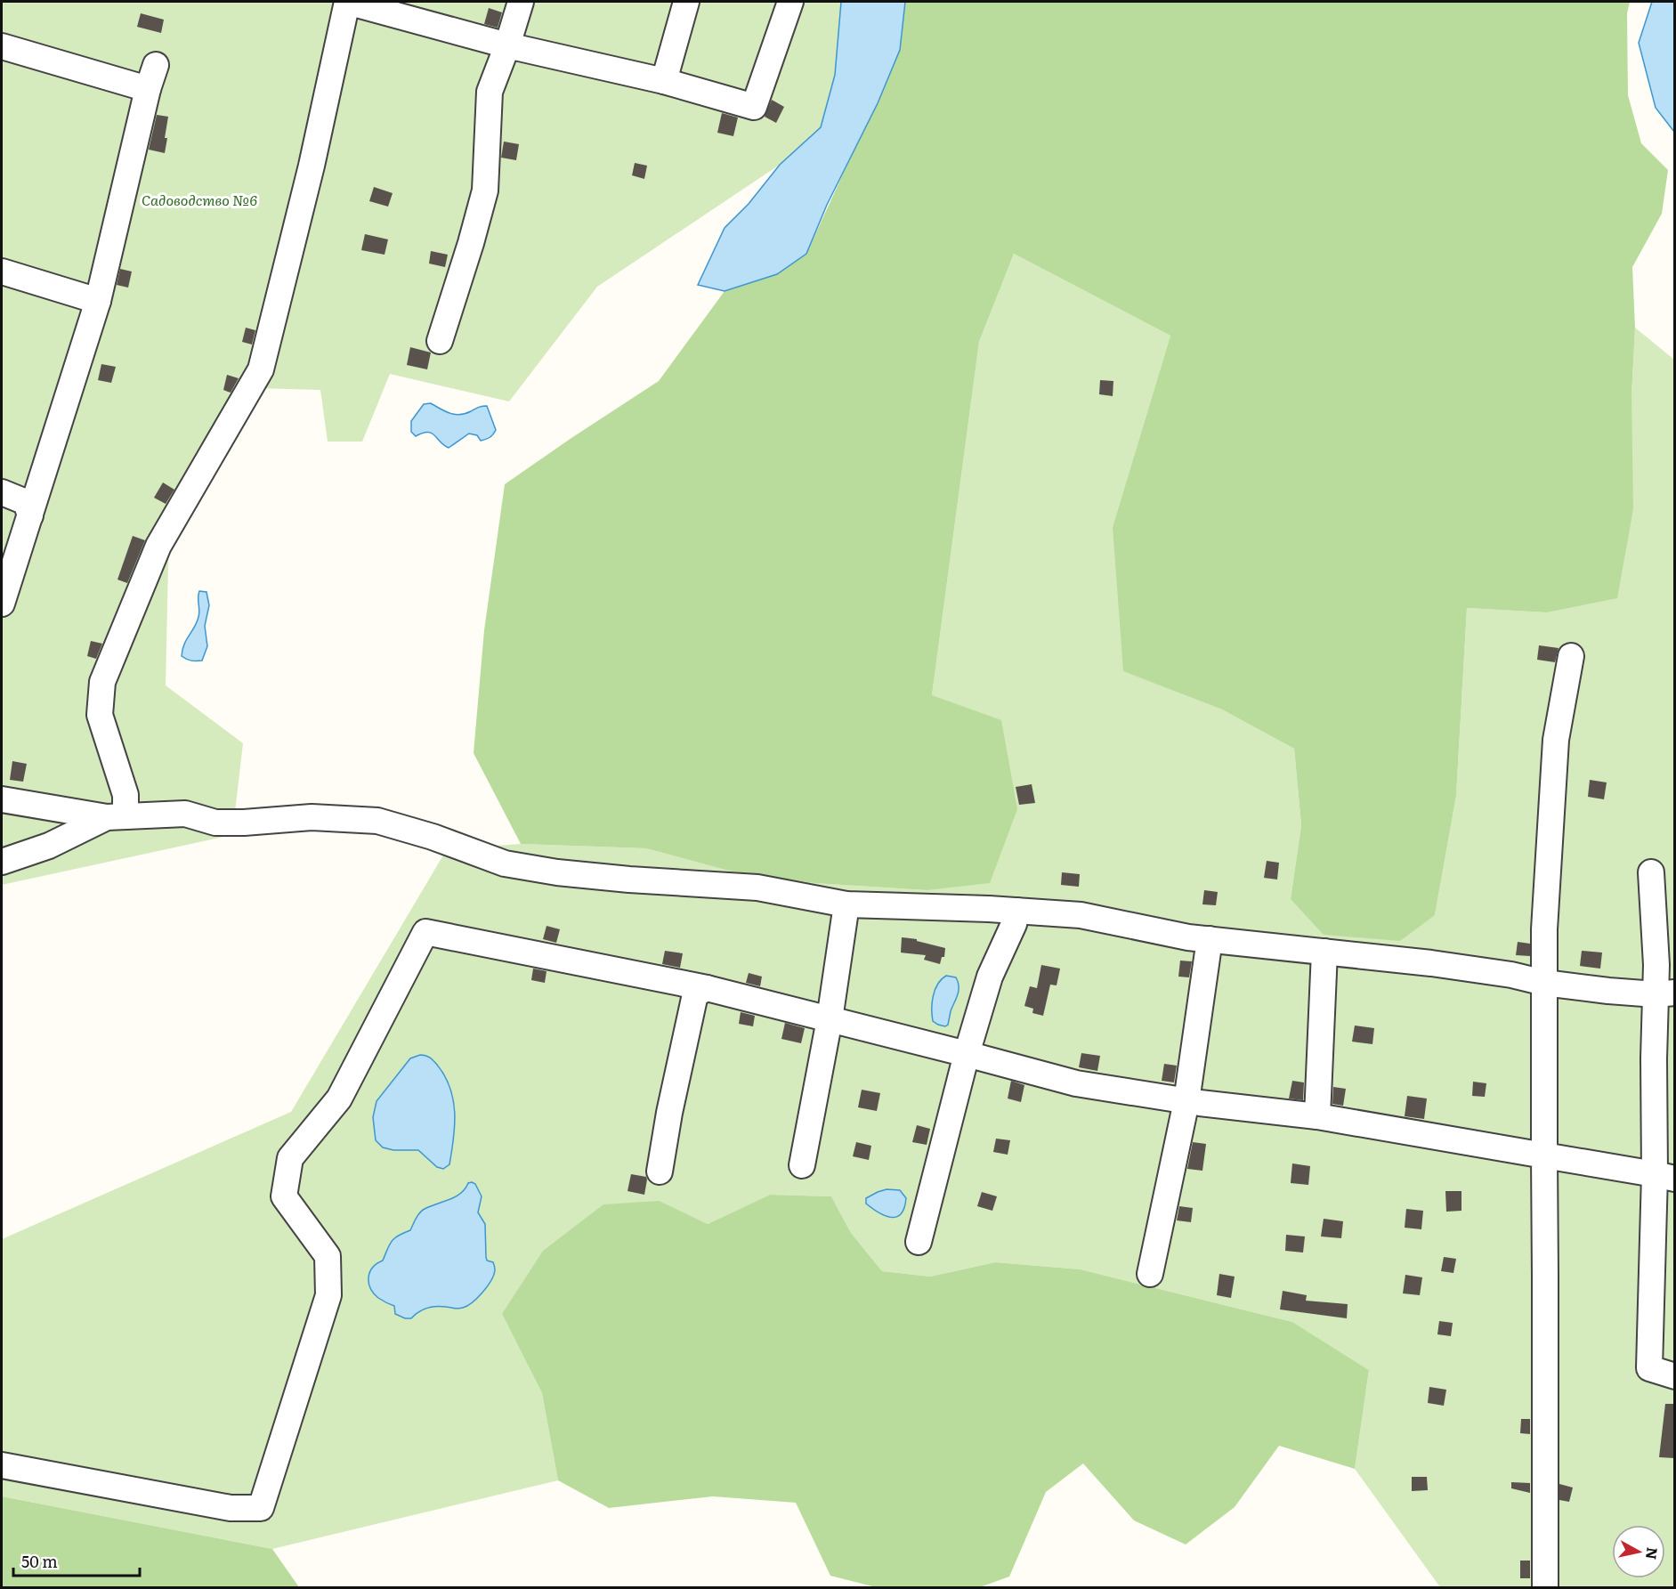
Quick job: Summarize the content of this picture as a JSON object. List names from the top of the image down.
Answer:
{
  "parks": ["Садоводство №6"],
  "scale_bar": "50 m",
  "north": "right"
}
